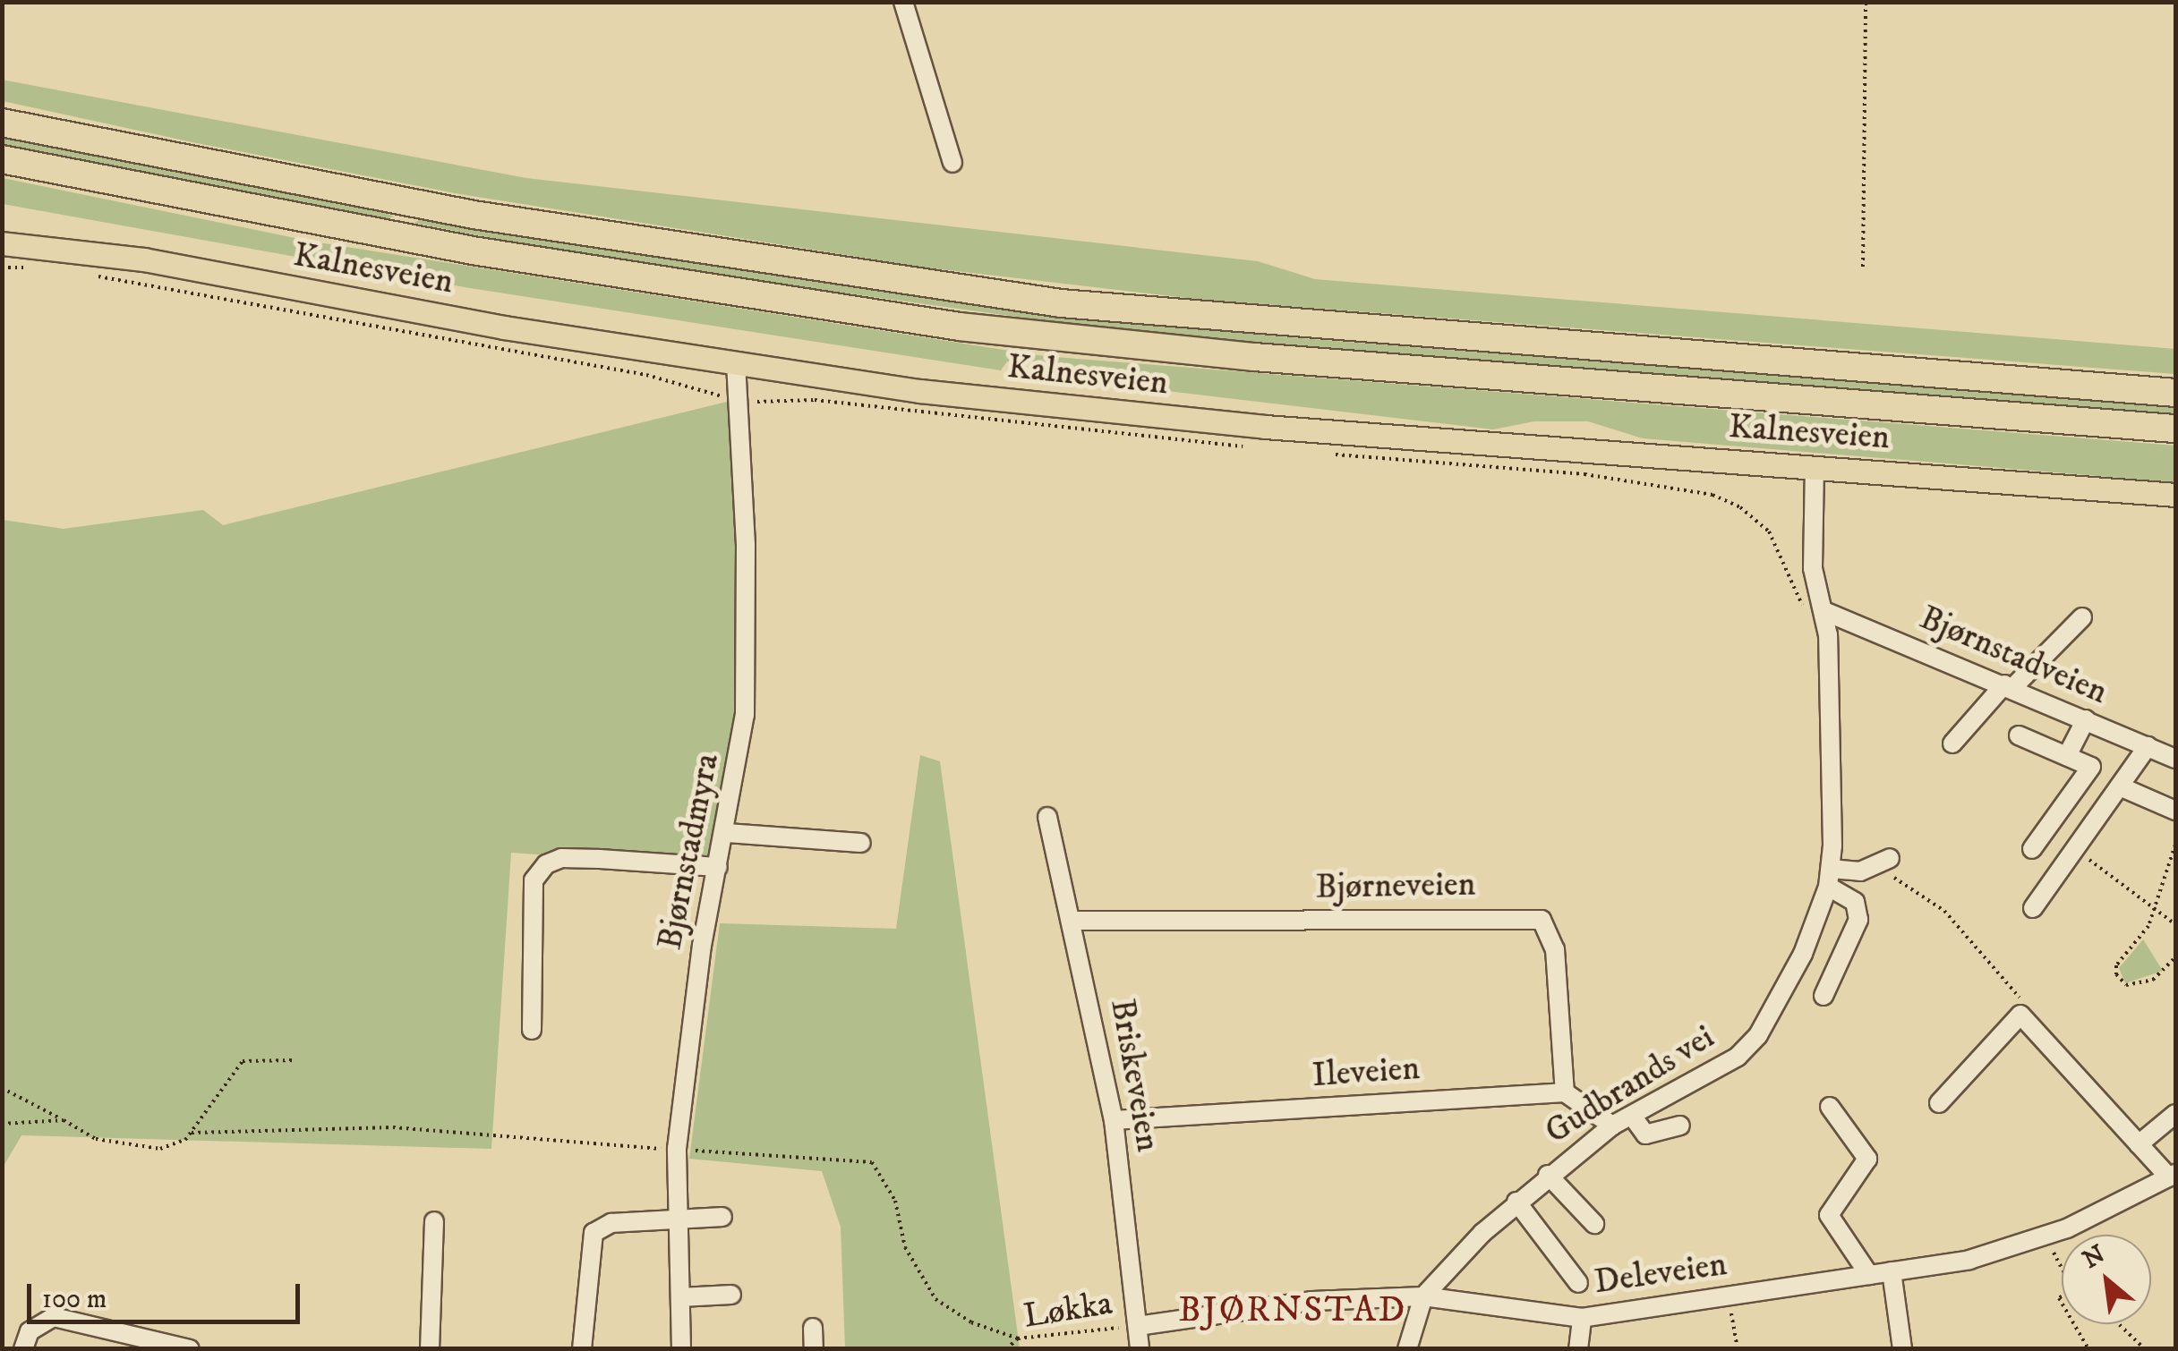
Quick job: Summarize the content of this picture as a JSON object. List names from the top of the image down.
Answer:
{
  "streets": {
    "main road": ["Kalnesveien"],
    "street": [
      "Bjørnstadveien",
      "Bjørnstadmyra",
      "Bjørneveien",
      "Ileveien",
      "Briskeveien",
      "Gudbrands vei",
      "Deleveien"
    ],
    "path": ["Løkka"]
  },
  "crossings": [
    ["Kalnesveien", "Bjørnstadmyra"],
    ["Kalnesveien", "Gudbrands vei"],
    ["Bjørnstadveien", "Gudbrands vei"],
    ["Bjørneveien", "Ileveien"],
    ["Bjørneveien", "Briskeveien"],
    ["Ileveien", "Briskeveien"],
    ["Briskeveien", "Deleveien"],
    ["Briskeveien", "Løkka"],
    ["Gudbrands vei", "Deleveien"],
    ["Deleveien", "Løkka"]
  ],
  "districts": ["BJØRNSTAD"],
  "scale_bar": "100 m",
  "north": "top left"
}
